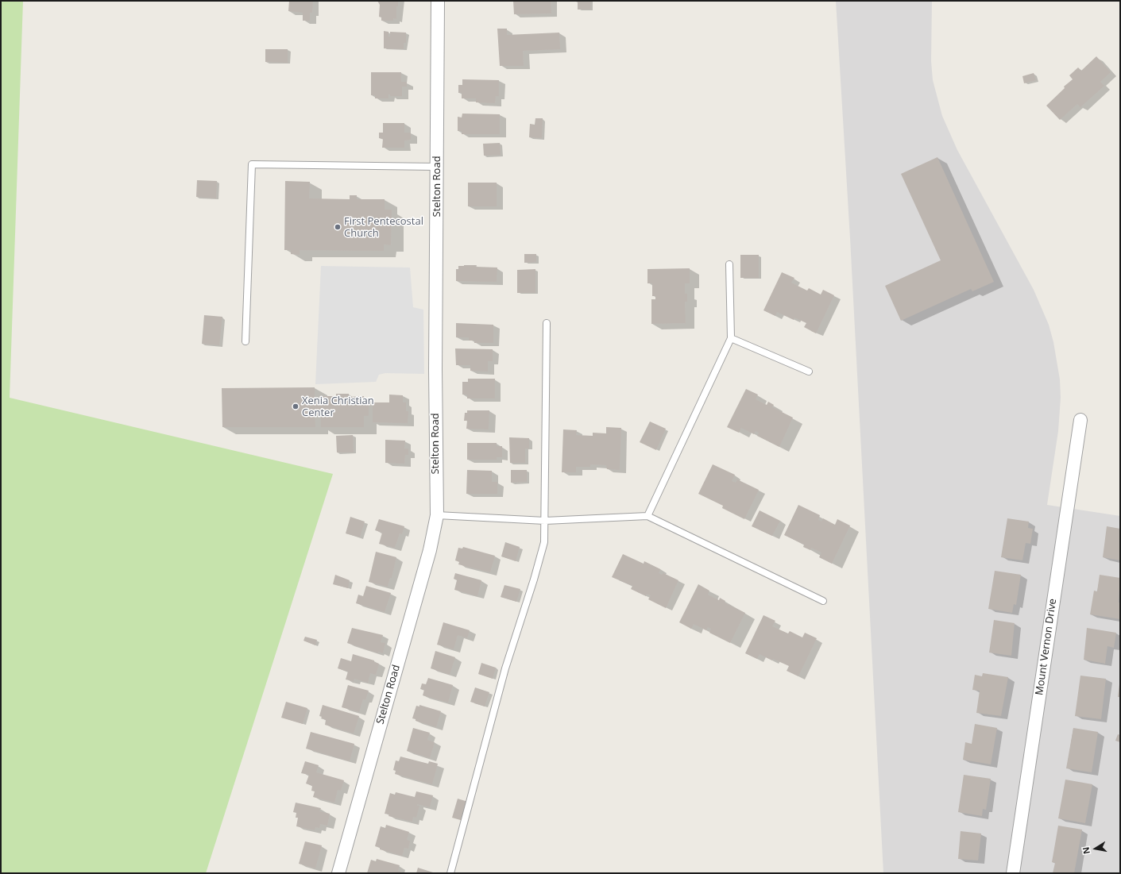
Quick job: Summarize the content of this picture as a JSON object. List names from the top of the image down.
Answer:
{
  "streets": {
    "street": ["Stelton Road", "Mount Vernon Drive"]
  },
  "places": ["First Pentecostal Church", "Xenia Christian Center"],
  "north": "left"
}
